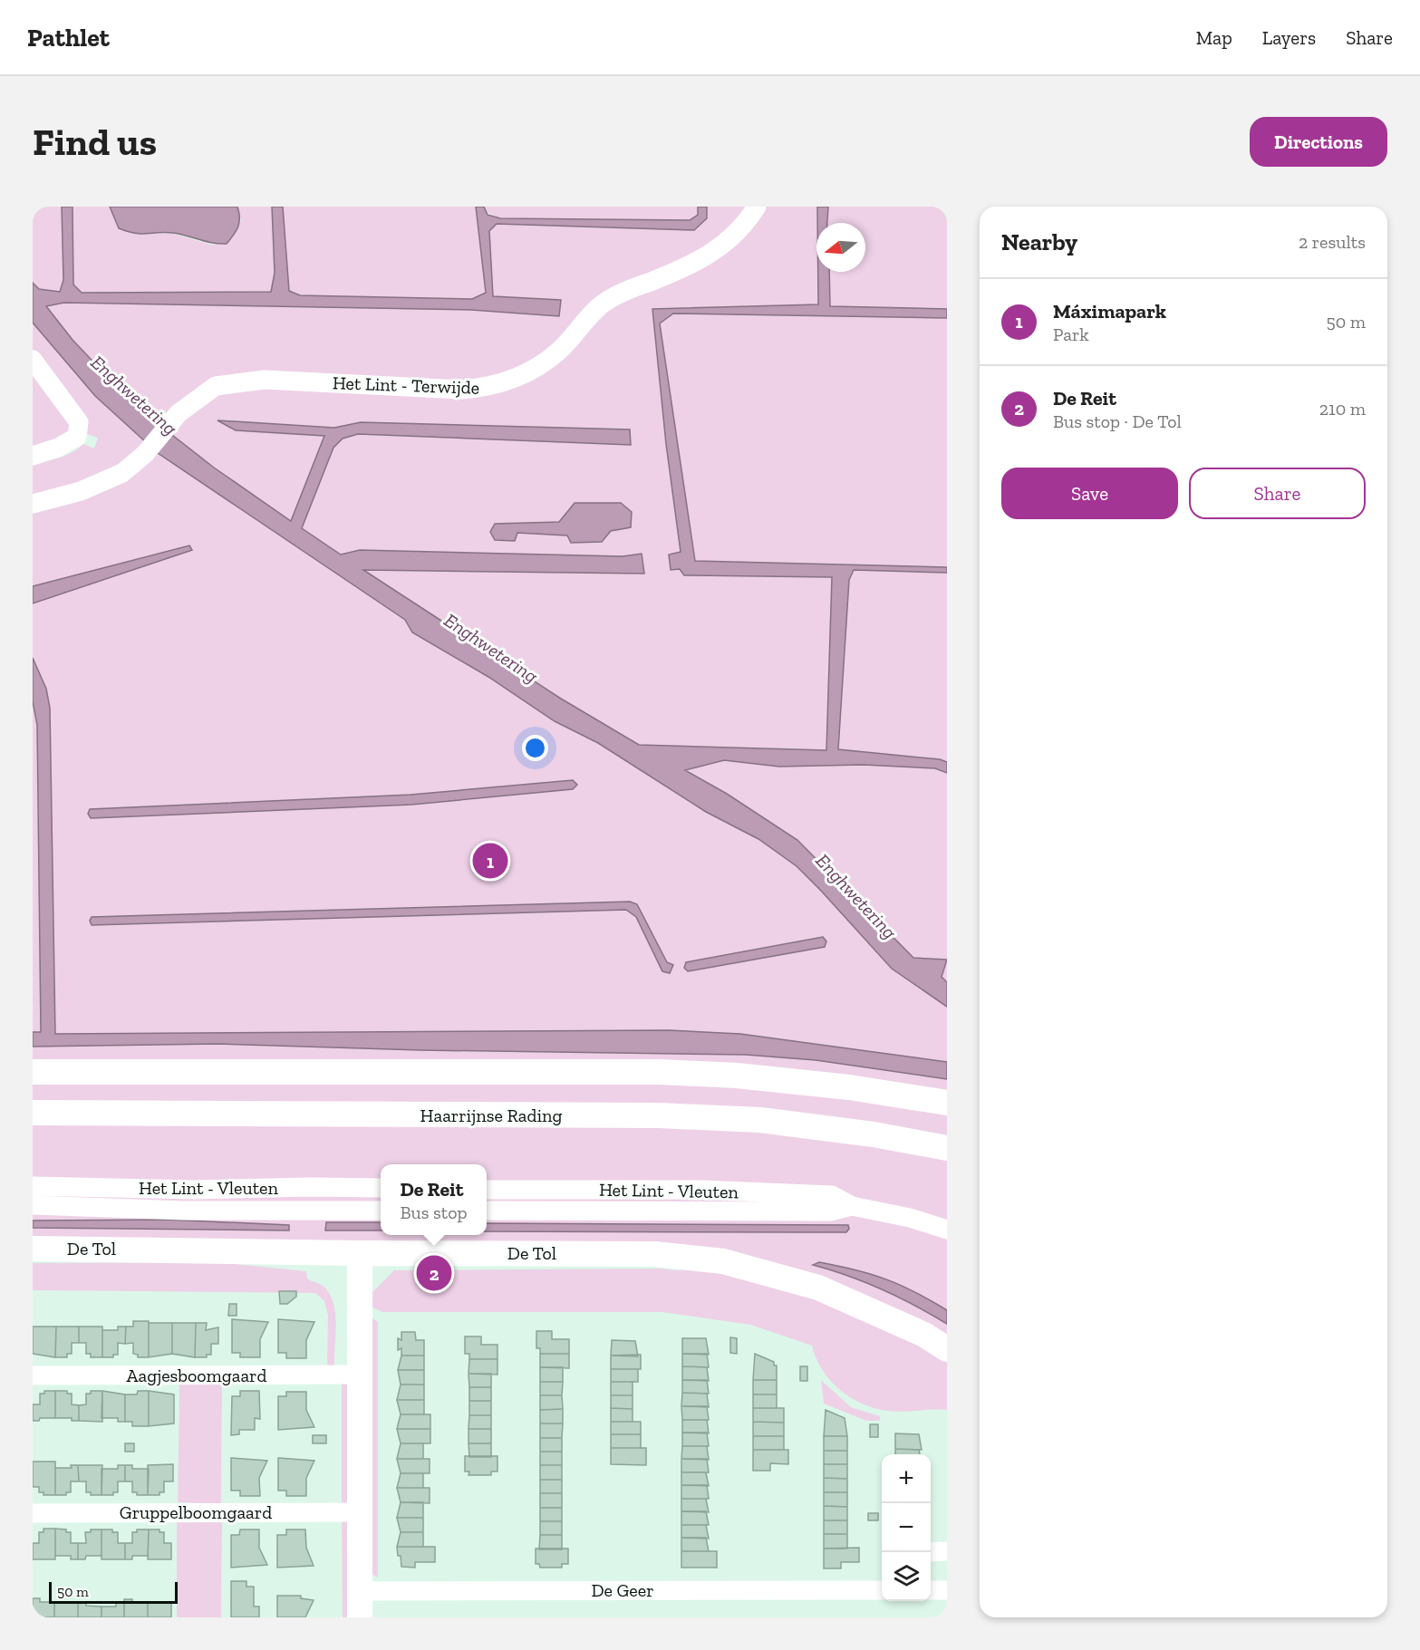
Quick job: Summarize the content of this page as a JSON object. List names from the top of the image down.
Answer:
{
  "streets": {
    "main road": ["Haarrijnse Rading", "De Tol"],
    "street": [
      "Het Lint - Terwijde",
      "Het Lint - Vleuten",
      "Aagjesboomgaard",
      "Gruppelboomgaard",
      "De Geer"
    ]
  },
  "water": ["Enghwetering"],
  "scale_bar": "50 m",
  "north": "left",
  "page": {
    "header": "Pathlet",
    "nav": ["Map", "Layers", "Share"],
    "buttons": [
      "Directions",
      ["Save", "Share"]
    ],
    "title": "Find us",
    "heading": ["Nearby", "2 results"],
    "list": [
      {
        "mark": "1",
        "name": "Máximapark",
        "note": "Park",
        "value": "50 m"
      },
      {
        "mark": "2",
        "name": "De Reit",
        "note": "Bus stop · De Tol",
        "value": "210 m"
      }
    ],
    "pins": ["1", "2"],
    "popup": ["De Reit", "Bus stop"],
    "map_buttons": ["+", "−"],
    "scale": "50 m"
  }
}
